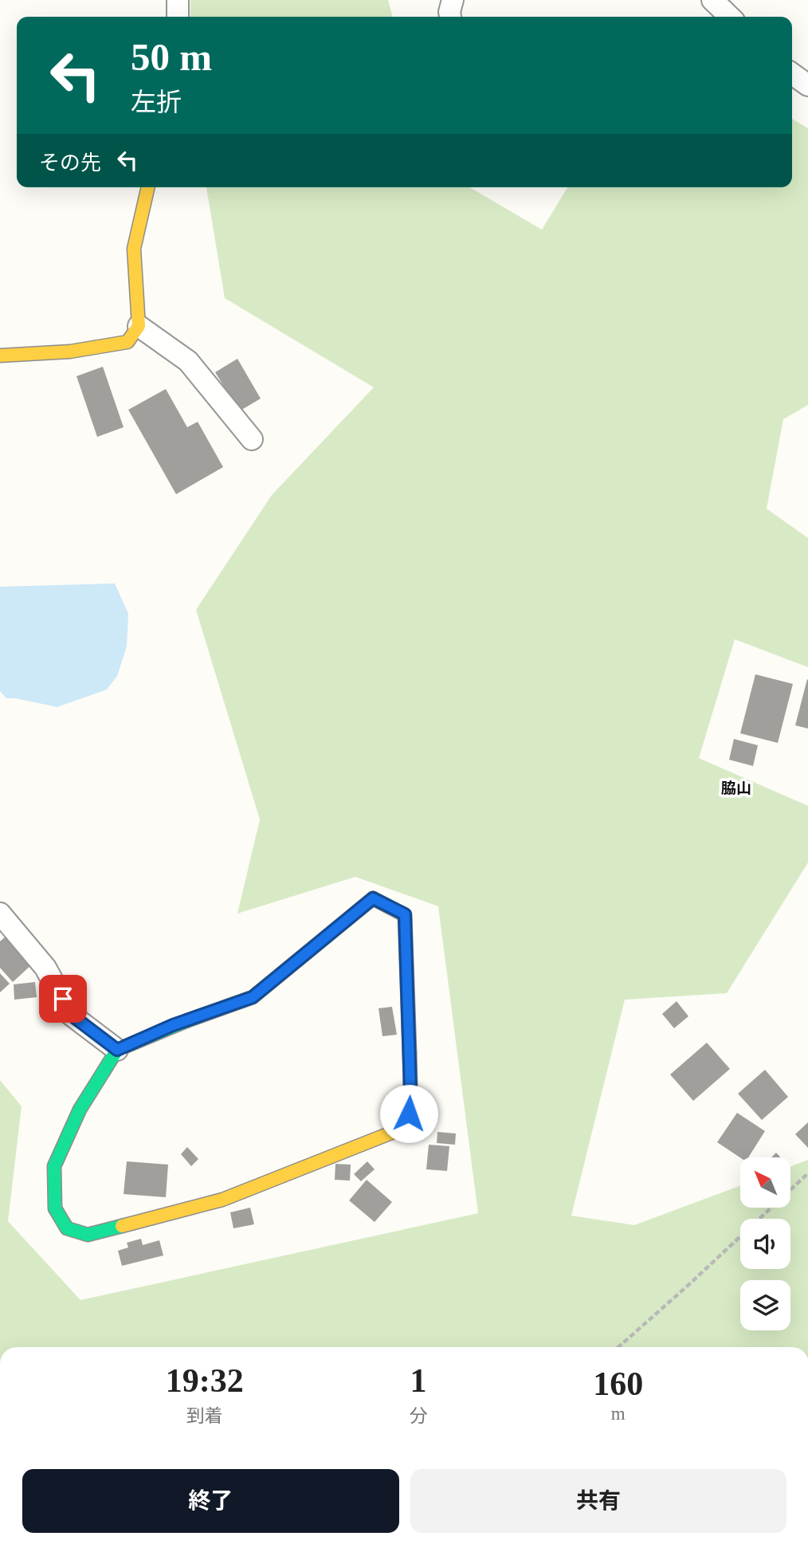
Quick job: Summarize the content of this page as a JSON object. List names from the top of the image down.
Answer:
{
  "districts": ["脇山"],
  "north": "top left",
  "page": {
    "turn": ["50 m", "左折"],
    "then": "その先",
    "eta": [
      "19:32",
      "到着",
      "1",
      "分",
      "160",
      "m"
    ],
    "buttons": ["終了", "共有"]
  }
}
